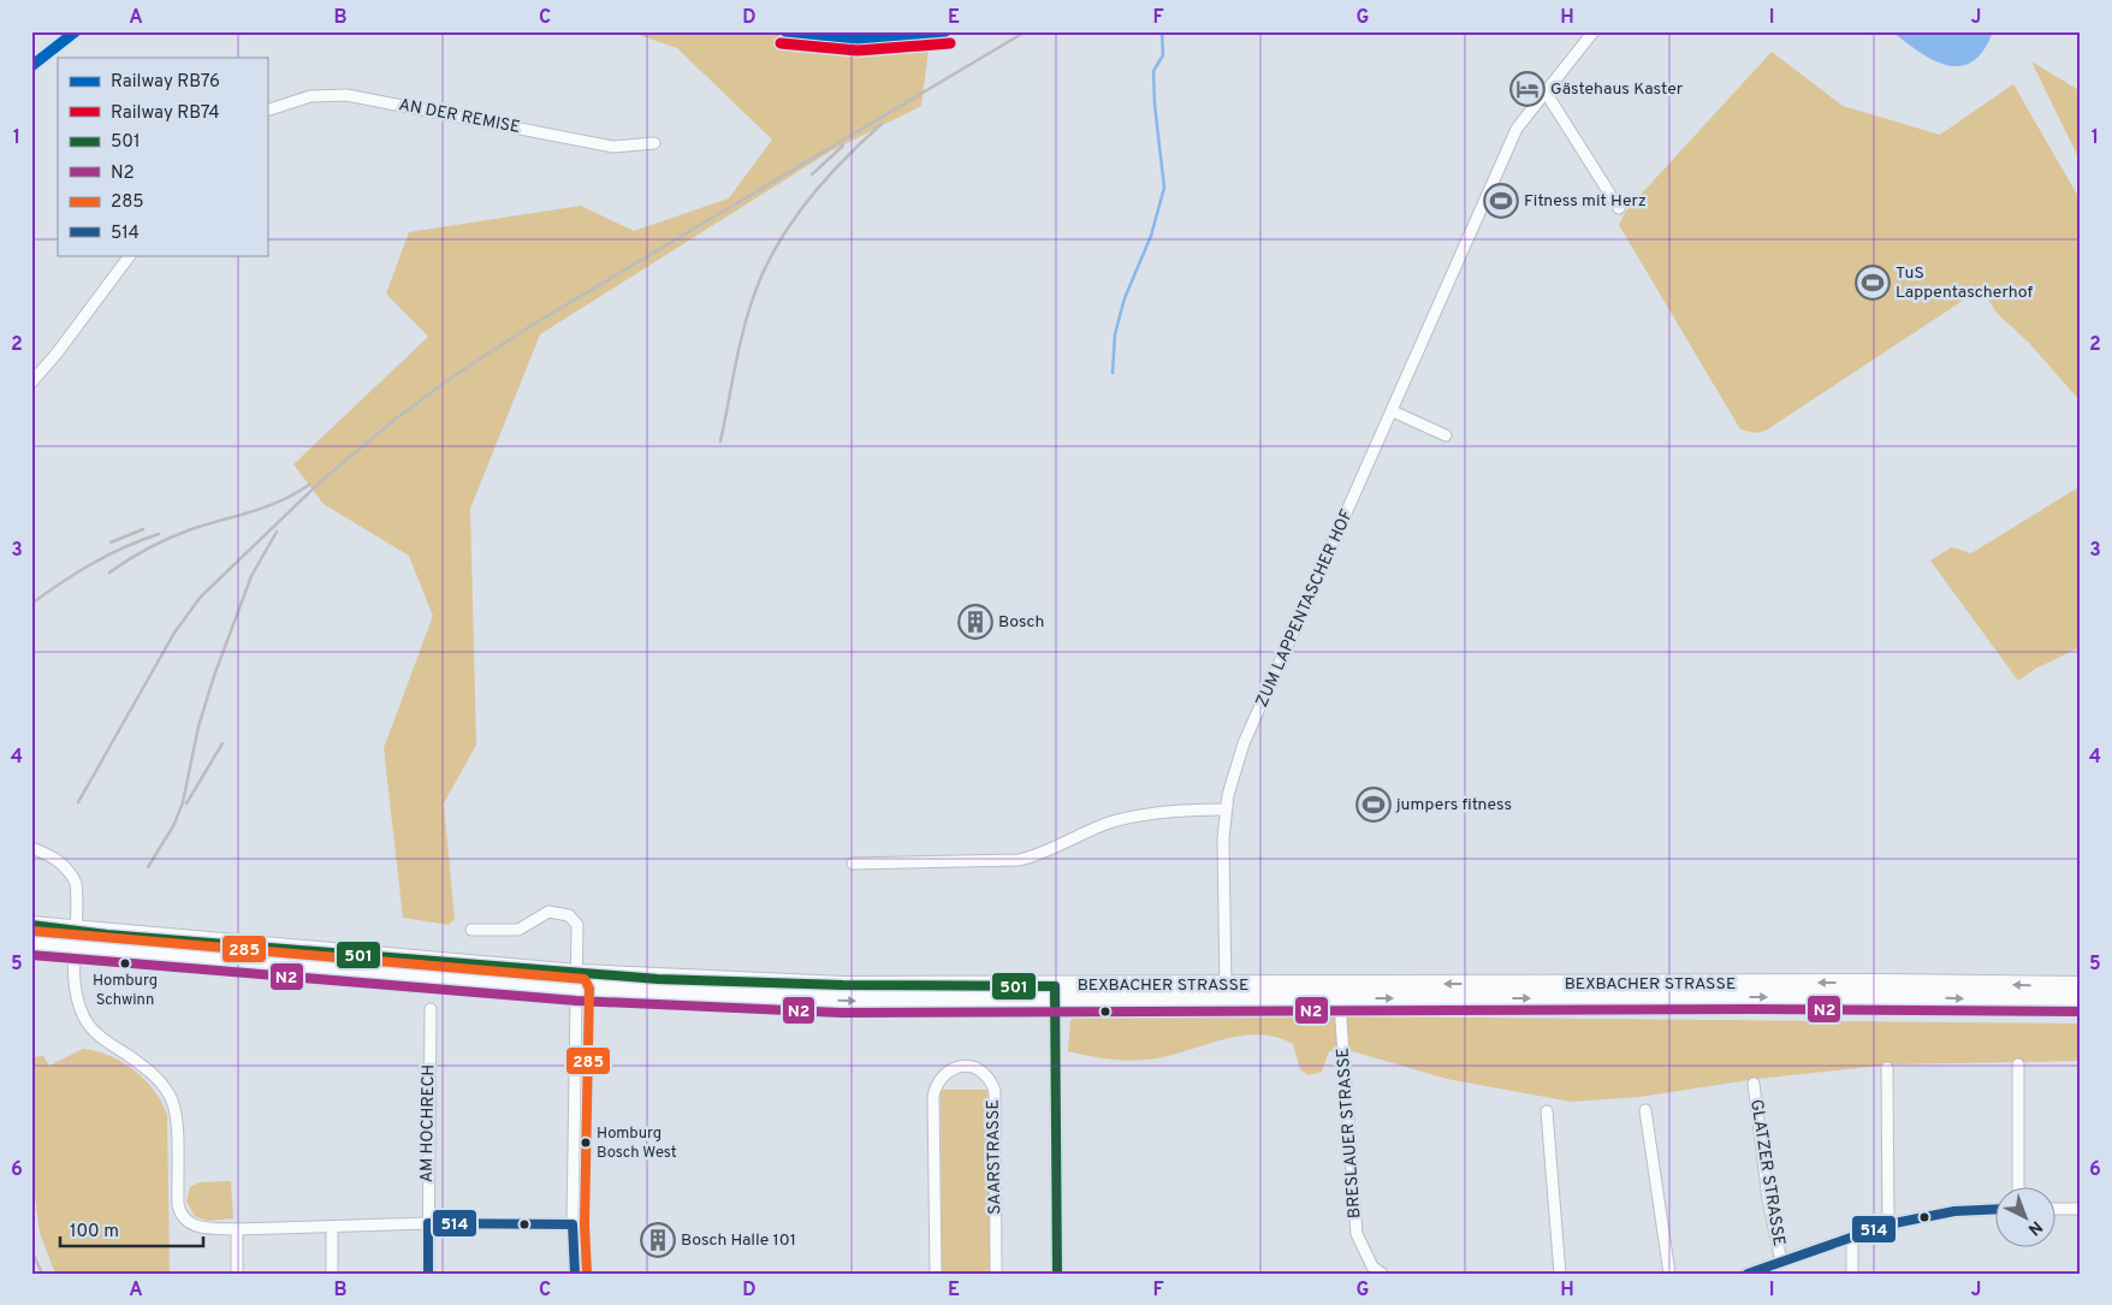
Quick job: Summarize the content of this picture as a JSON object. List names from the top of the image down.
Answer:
{
  "streets": {
    "main road": ["BEXBACHER STRASSE"],
    "street": [
      "AN DER REMISE",
      "ZUM LAPPENTASCHER HOF",
      "AM HOCHRECH",
      "BRESLAUER STRASSE",
      "SAARSTRASSE",
      "GLATZER STRASSE"
    ]
  },
  "crossings": [
    ["ZUM LAPPENTASCHER HOF", "BEXBACHER STRASSE"],
    ["BEXBACHER STRASSE", "BRESLAUER STRASSE"]
  ],
  "places": {
    "hotel": ["Gästehaus Kaster"],
    "sports": ["Fitness mit Herz", "TuS Lappentascherhof", "jumpers fitness"],
    "building": ["Bosch", "Bosch Halle 101"],
    "other": ["Homburg Schwinn", "Homburg Bosch West"]
  },
  "lines": [
    "rail line RB76",
    "rail line RB74",
    "transit line 501",
    "transit line 285",
    "transit line N2",
    "transit line 514"
  ],
  "legend": [
    "Railway RB76",
    "Railway RB74",
    "501",
    "N2",
    "285",
    "514"
  ],
  "scale_bar": "100 m",
  "north": "bottom right",
  "grid": {
    "columns": [
      "A",
      "B",
      "C",
      "D",
      "E",
      "F",
      "G",
      "H",
      "I",
      "J"
    ],
    "rows": [
      "1",
      "2",
      "3",
      "4",
      "5",
      "6"
    ]
  }
}
